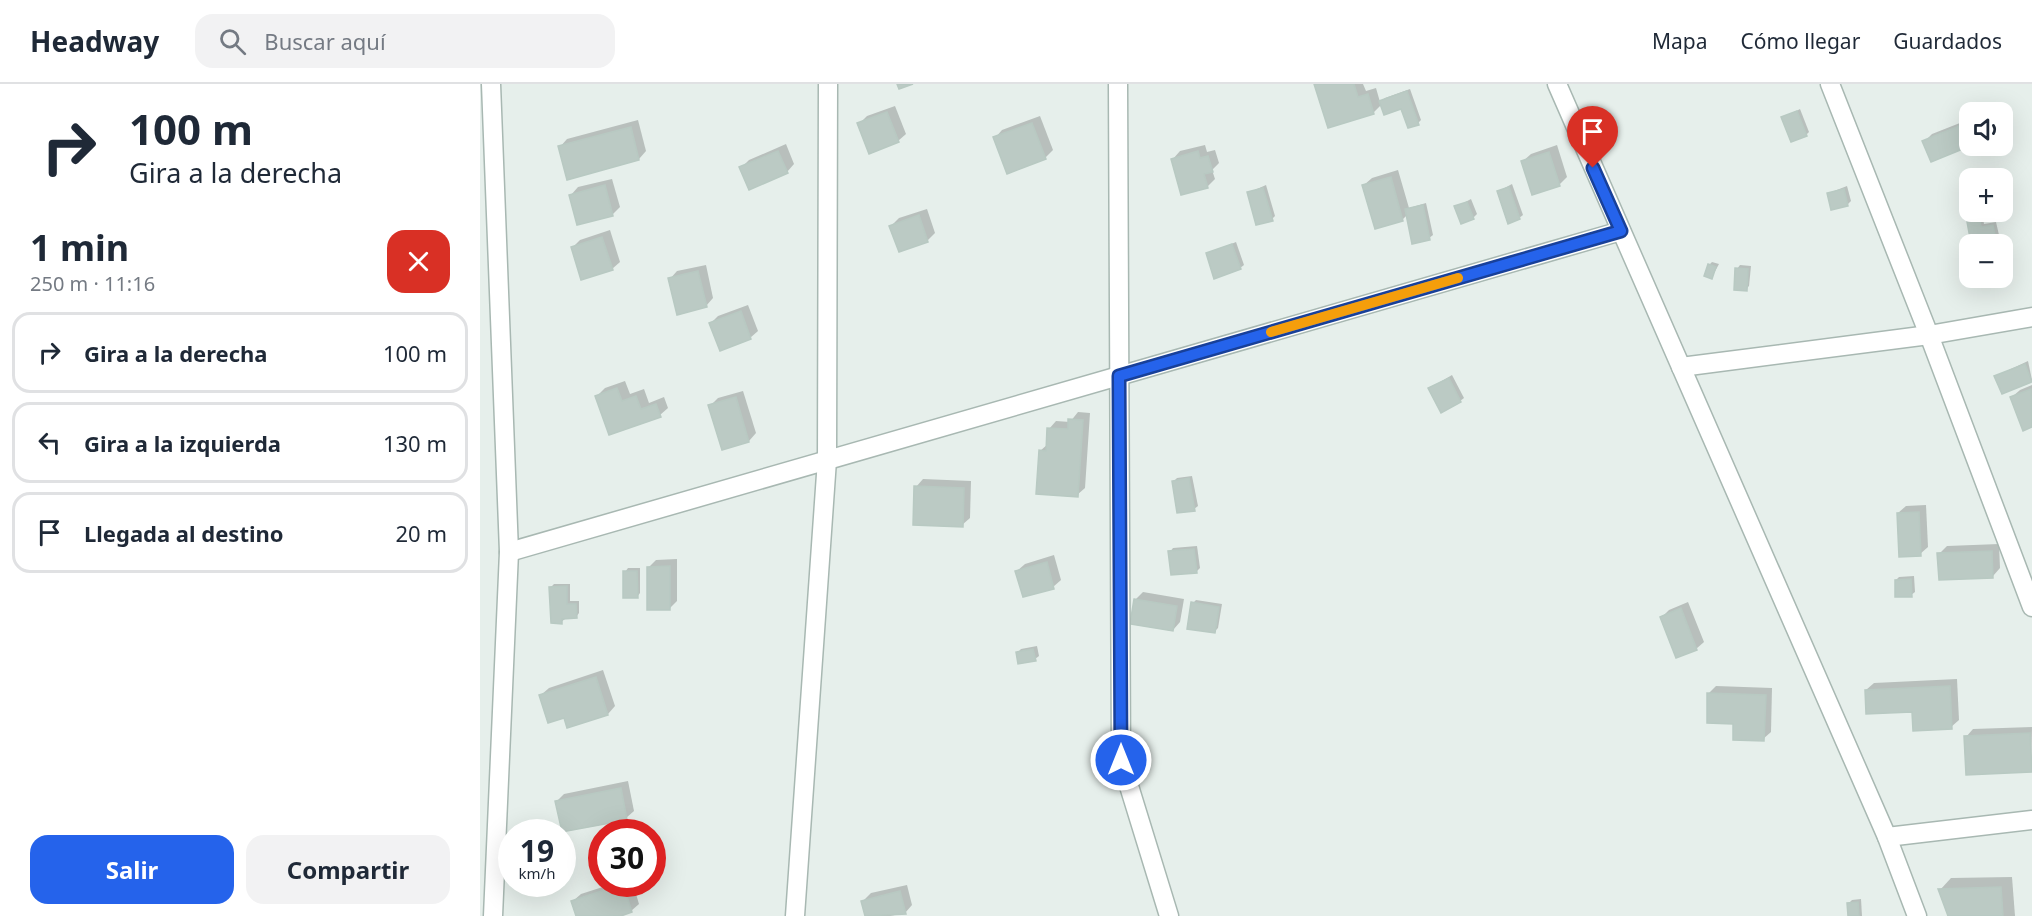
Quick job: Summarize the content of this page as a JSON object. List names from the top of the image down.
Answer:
{
  "page": {
    "header": "Headway",
    "search": "Buscar aquí",
    "nav": ["Mapa", "Cómo llegar", "Guardados"],
    "turn": ["100 m", "Gira a la derecha"],
    "map_buttons": ["+", "−"],
    "heading": ["1 min", "250 m · 11:16"],
    "list": [
      {
        "name": "Gira a la derecha",
        "value": "100 m"
      },
      {
        "name": "Gira a la izquierda",
        "value": "130 m"
      },
      {
        "name": "Llegada al destino",
        "value": "20 m"
      }
    ],
    "speed": "19 km/h",
    "limit": "30",
    "buttons": ["Salir", "Compartir"]
  }
}
